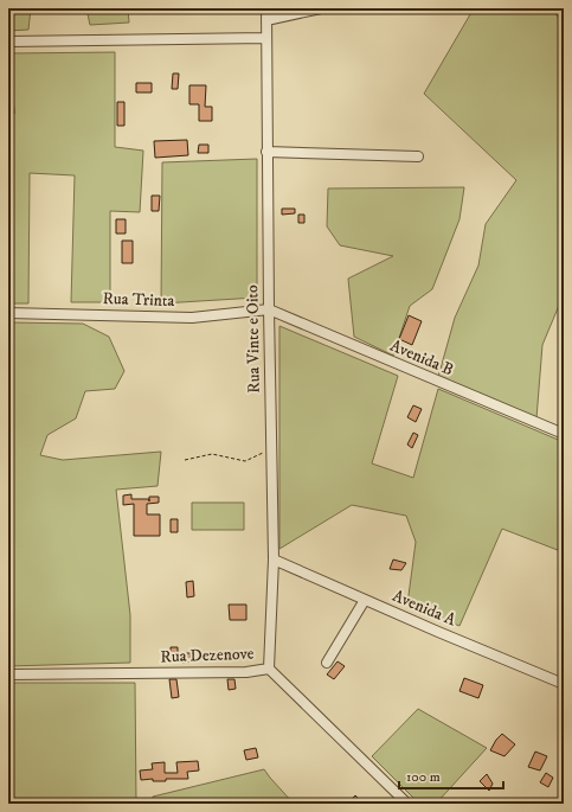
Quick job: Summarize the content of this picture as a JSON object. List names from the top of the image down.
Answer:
{
  "streets": {
    "street": [
      "Rua Trinta",
      "Rua Vinte e Oito",
      "Avenida B",
      "Avenida A",
      "Rua Dezenove"
    ]
  },
  "crossings": [
    ["Rua Trinta", "Rua Vinte e Oito"],
    ["Rua Trinta", "Avenida B"],
    ["Rua Vinte e Oito", "Avenida B"],
    ["Rua Vinte e Oito", "Avenida A"],
    ["Rua Vinte e Oito", "Rua Dezenove"]
  ],
  "scale_bar": "100 m"
}
